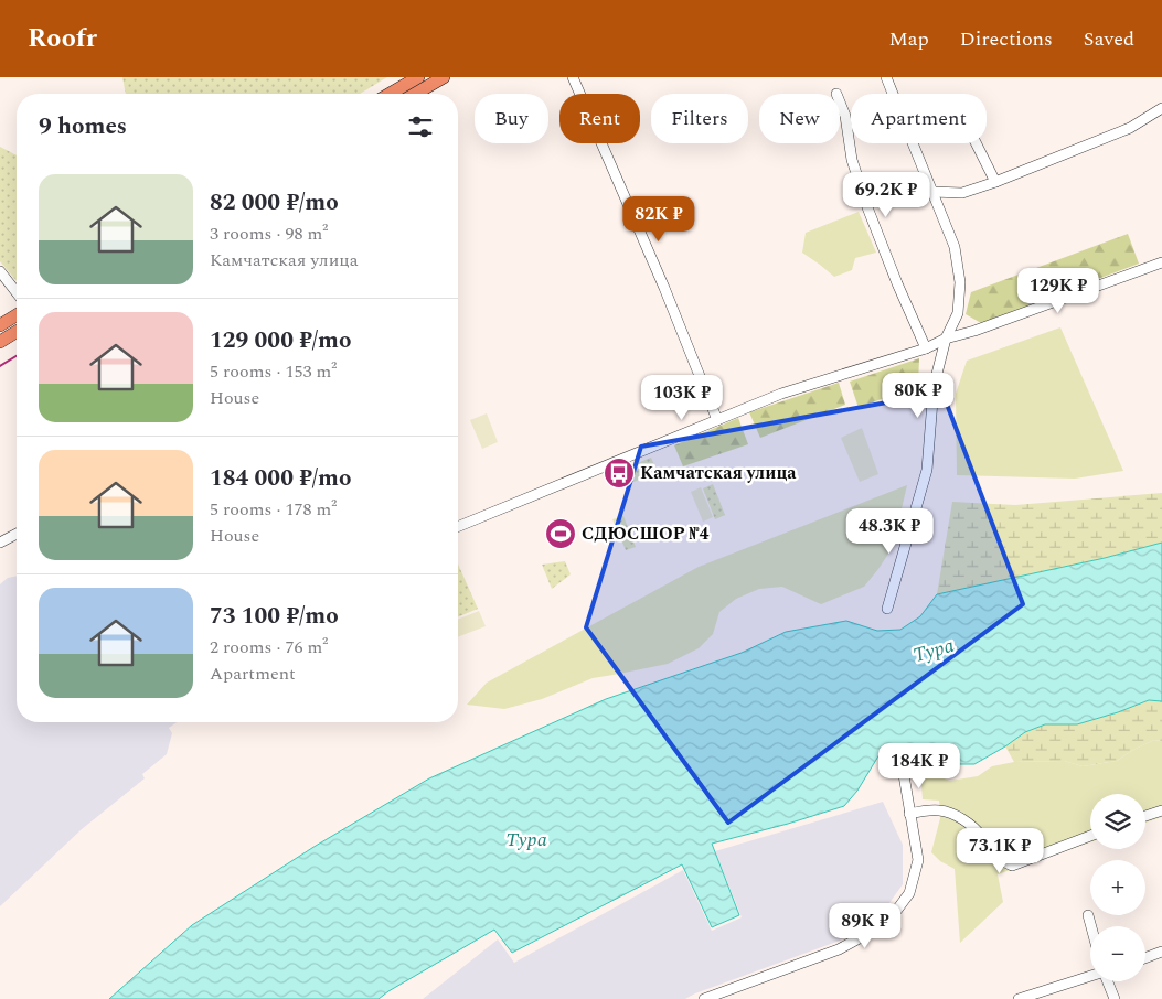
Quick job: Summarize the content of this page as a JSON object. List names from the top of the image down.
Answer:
{
  "water": ["Тура"],
  "places": {
    "bus stop": ["Камчатская улица"],
    "sports": ["СДЮСШОР №4"]
  },
  "page": {
    "header": "Roofr",
    "nav": ["Map", "Directions", "Saved"],
    "chip": [
      "Buy",
      "Rent",
      "Filters",
      "New",
      "Apartment"
    ],
    "heading": "9 homes",
    "list": [
      {
        "name": "82 000 ₽/mo",
        "note": "3 rooms · 98 m² · Камчатская улица"
      },
      {
        "name": "129 000 ₽/mo",
        "note": "5 rooms · 153 m² · House"
      },
      {
        "name": "184 000 ₽/mo",
        "note": "5 rooms · 178 m² · House"
      },
      {
        "name": "73 100 ₽/mo",
        "note": "2 rooms · 76 m² · Apartment"
      }
    ],
    "price": [
      "69.2K ₽",
      "82K ₽",
      "129K ₽",
      "80K ₽",
      "103K ₽",
      "48.3K ₽",
      "184K ₽",
      "73.1K ₽",
      "89K ₽"
    ],
    "map_buttons": ["+", "−"]
  }
}
